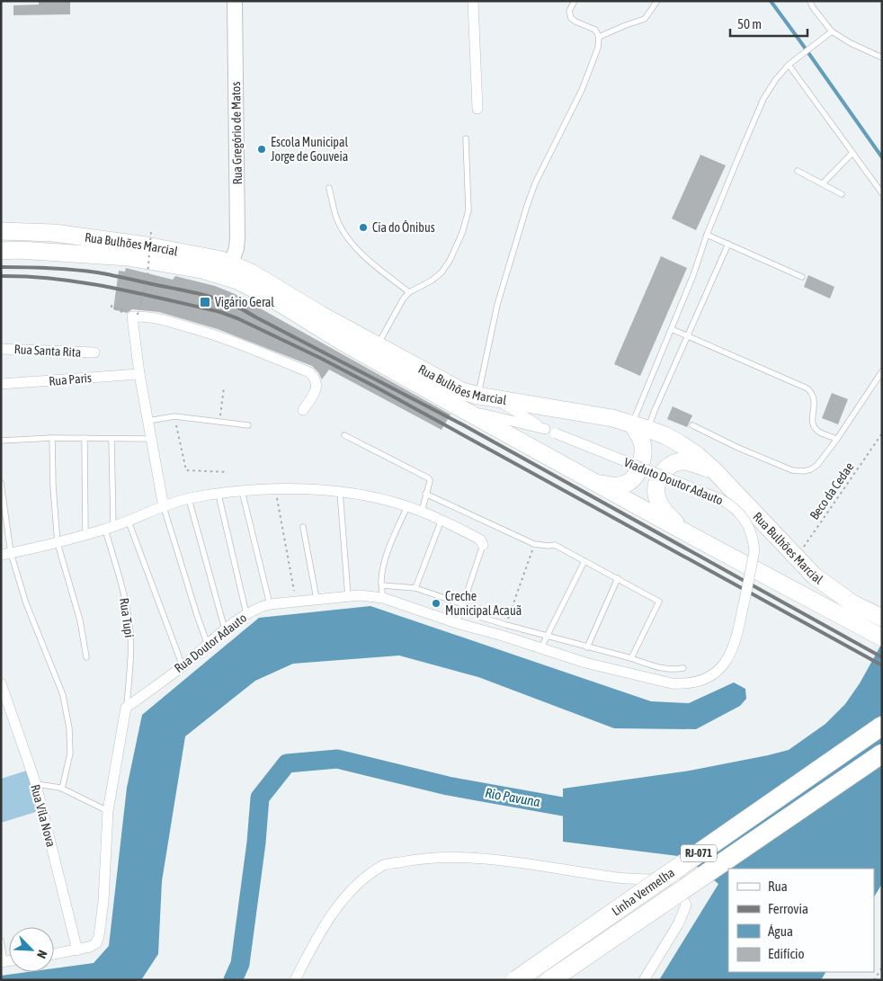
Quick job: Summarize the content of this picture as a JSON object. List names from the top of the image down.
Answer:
{
  "streets": {
    "highway": ["RJ-071", "Linha Vermelha"],
    "main road": ["Rua Bulhões Marcial"],
    "street": [
      "Rua Gregório de Matos",
      "Rua Santa Rita",
      "Rua Paris",
      "Viaduto Doutor Adauto",
      "Rua Doutor Adauto",
      "Rua Vila Nova"
    ],
    "lane": ["Rua Tupi"],
    "path": ["Beco da Cedae"]
  },
  "crossings": [
    ["Rua Gregório de Matos", "Rua Bulhões Marcial"],
    ["Rua Bulhões Marcial", "Viaduto Doutor Adauto"],
    ["Rua Bulhões Marcial", "Beco da Cedae"],
    ["Viaduto Doutor Adauto", "Rua Doutor Adauto"],
    ["Rua Tupi", "Rua Doutor Adauto"]
  ],
  "water": ["Rio Pavuna"],
  "places": {
    "other": ["Escola Municipal Jorge de Gouveia", "Cia do Ônibus", "Creche Municipal Acauã"],
    "transit": ["Vigário Geral"]
  },
  "legend": [
    "Rua",
    "Ferrovia",
    "Água",
    "Edifício"
  ],
  "scale_bar": "50 m",
  "north": "bottom right"
}
